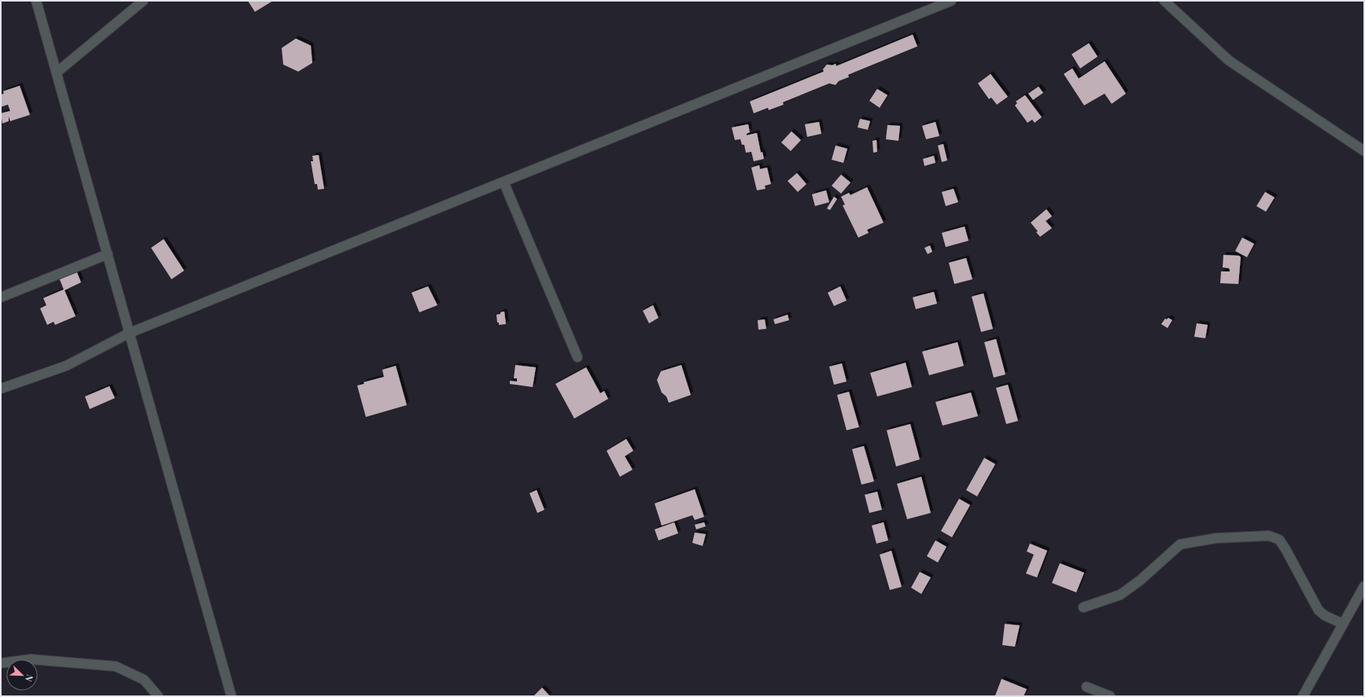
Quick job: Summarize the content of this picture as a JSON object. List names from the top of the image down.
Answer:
{
  "north": "bottom right"
}
